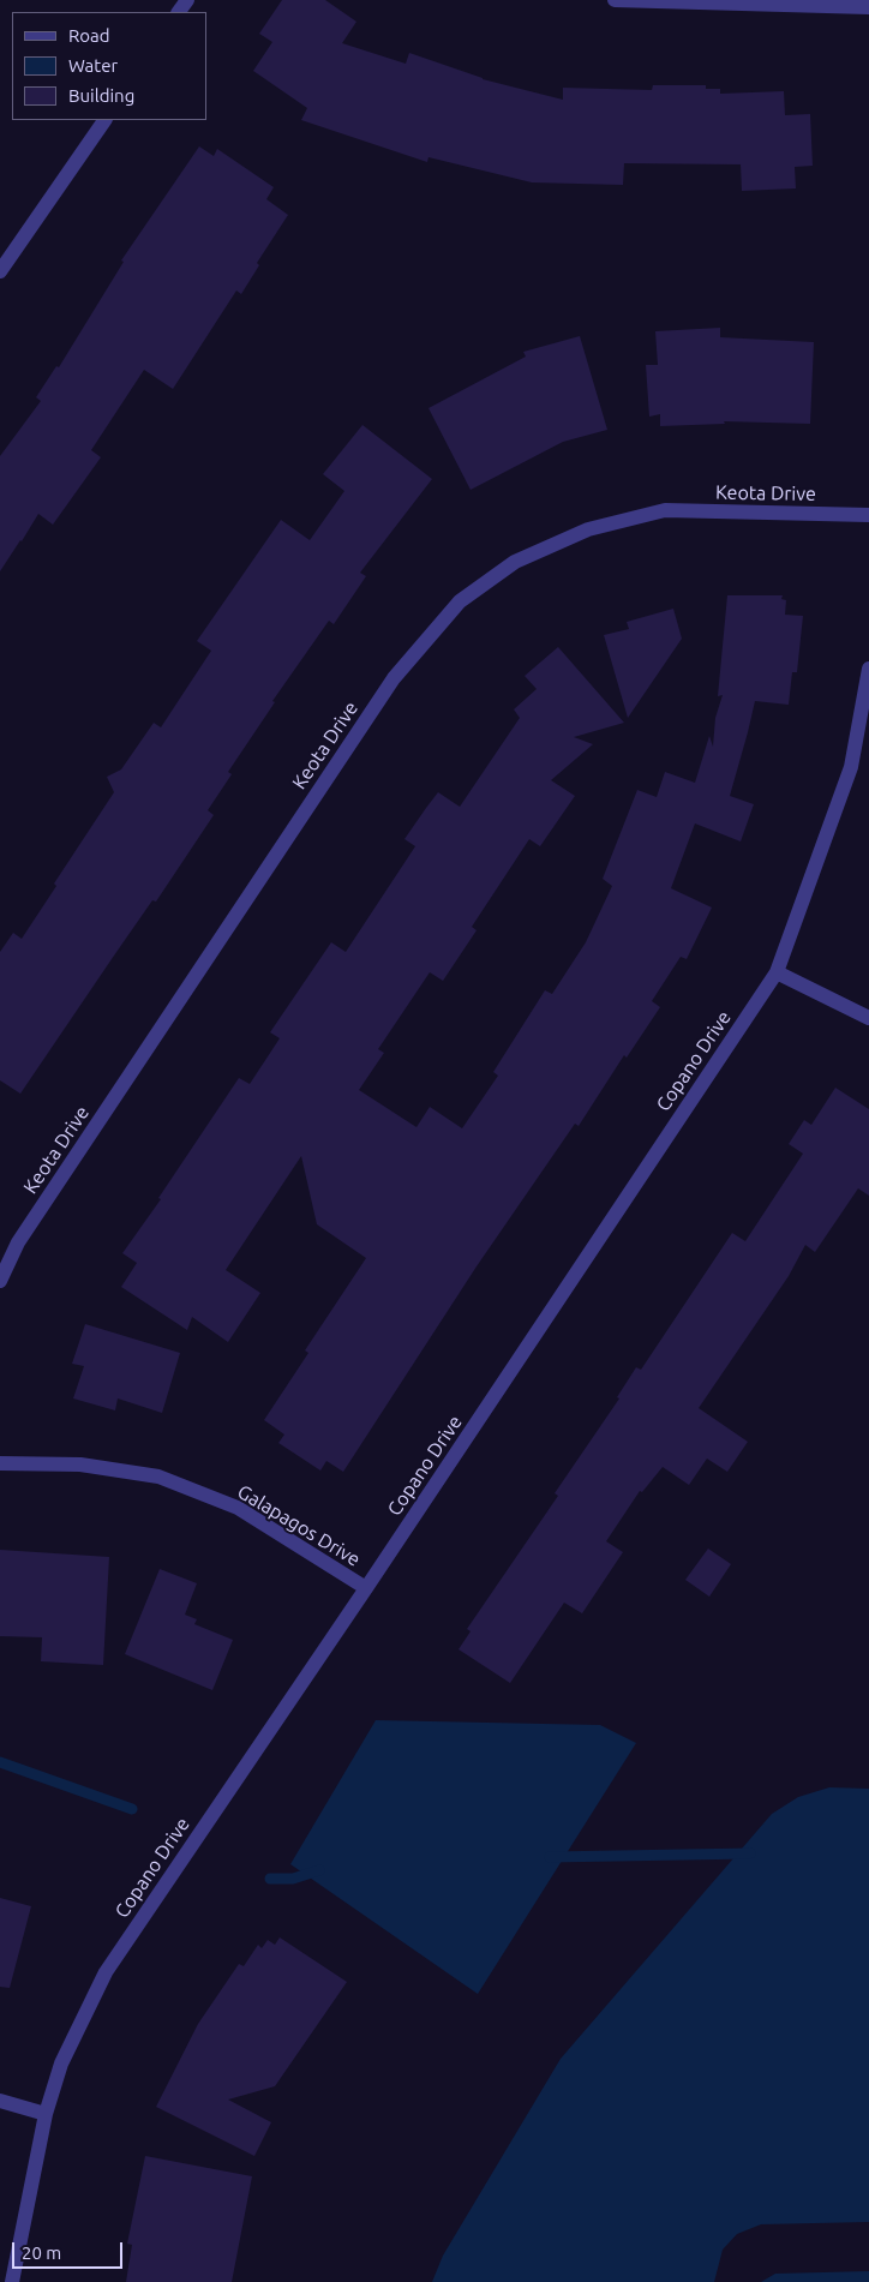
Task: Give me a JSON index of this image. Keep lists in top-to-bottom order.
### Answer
{
  "streets": {
    "street": ["Keota Drive", "Copano Drive", "Galapagos Drive"]
  },
  "crossings": [
    ["Copano Drive", "Galapagos Drive"]
  ],
  "legend": ["Road", "Water", "Building"],
  "scale_bar": "20 m"
}
